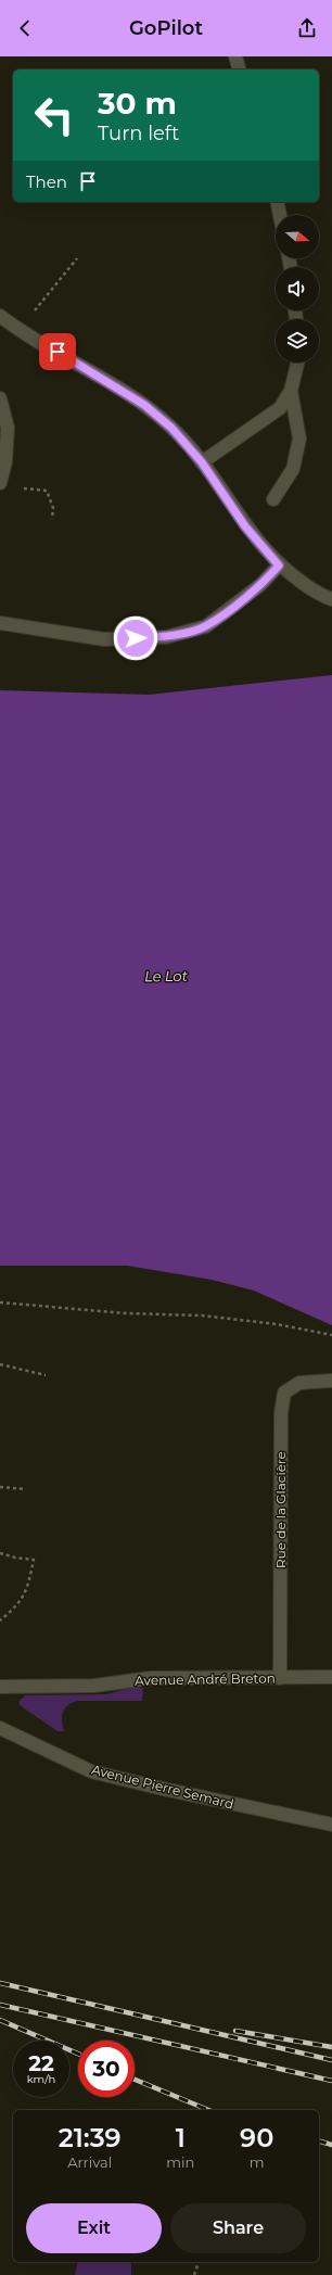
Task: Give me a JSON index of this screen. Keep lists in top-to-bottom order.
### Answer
{
  "streets": {
    "street": ["Rue de la Glacière", "Avenue André Breton", "Avenue Pierre Semard"]
  },
  "crossings": [
    ["Rue de la Glacière", "Avenue André Breton"]
  ],
  "water": ["Le Lot"],
  "north": "right",
  "page": {
    "header": "GoPilot",
    "turn": ["30 m", "Turn left"],
    "then": "Then",
    "speed": "22 km/h",
    "limit": "30",
    "eta": [
      "21:39",
      "Arrival",
      "1",
      "min",
      "90",
      "m"
    ],
    "buttons": ["Exit", "Share"]
  }
}
